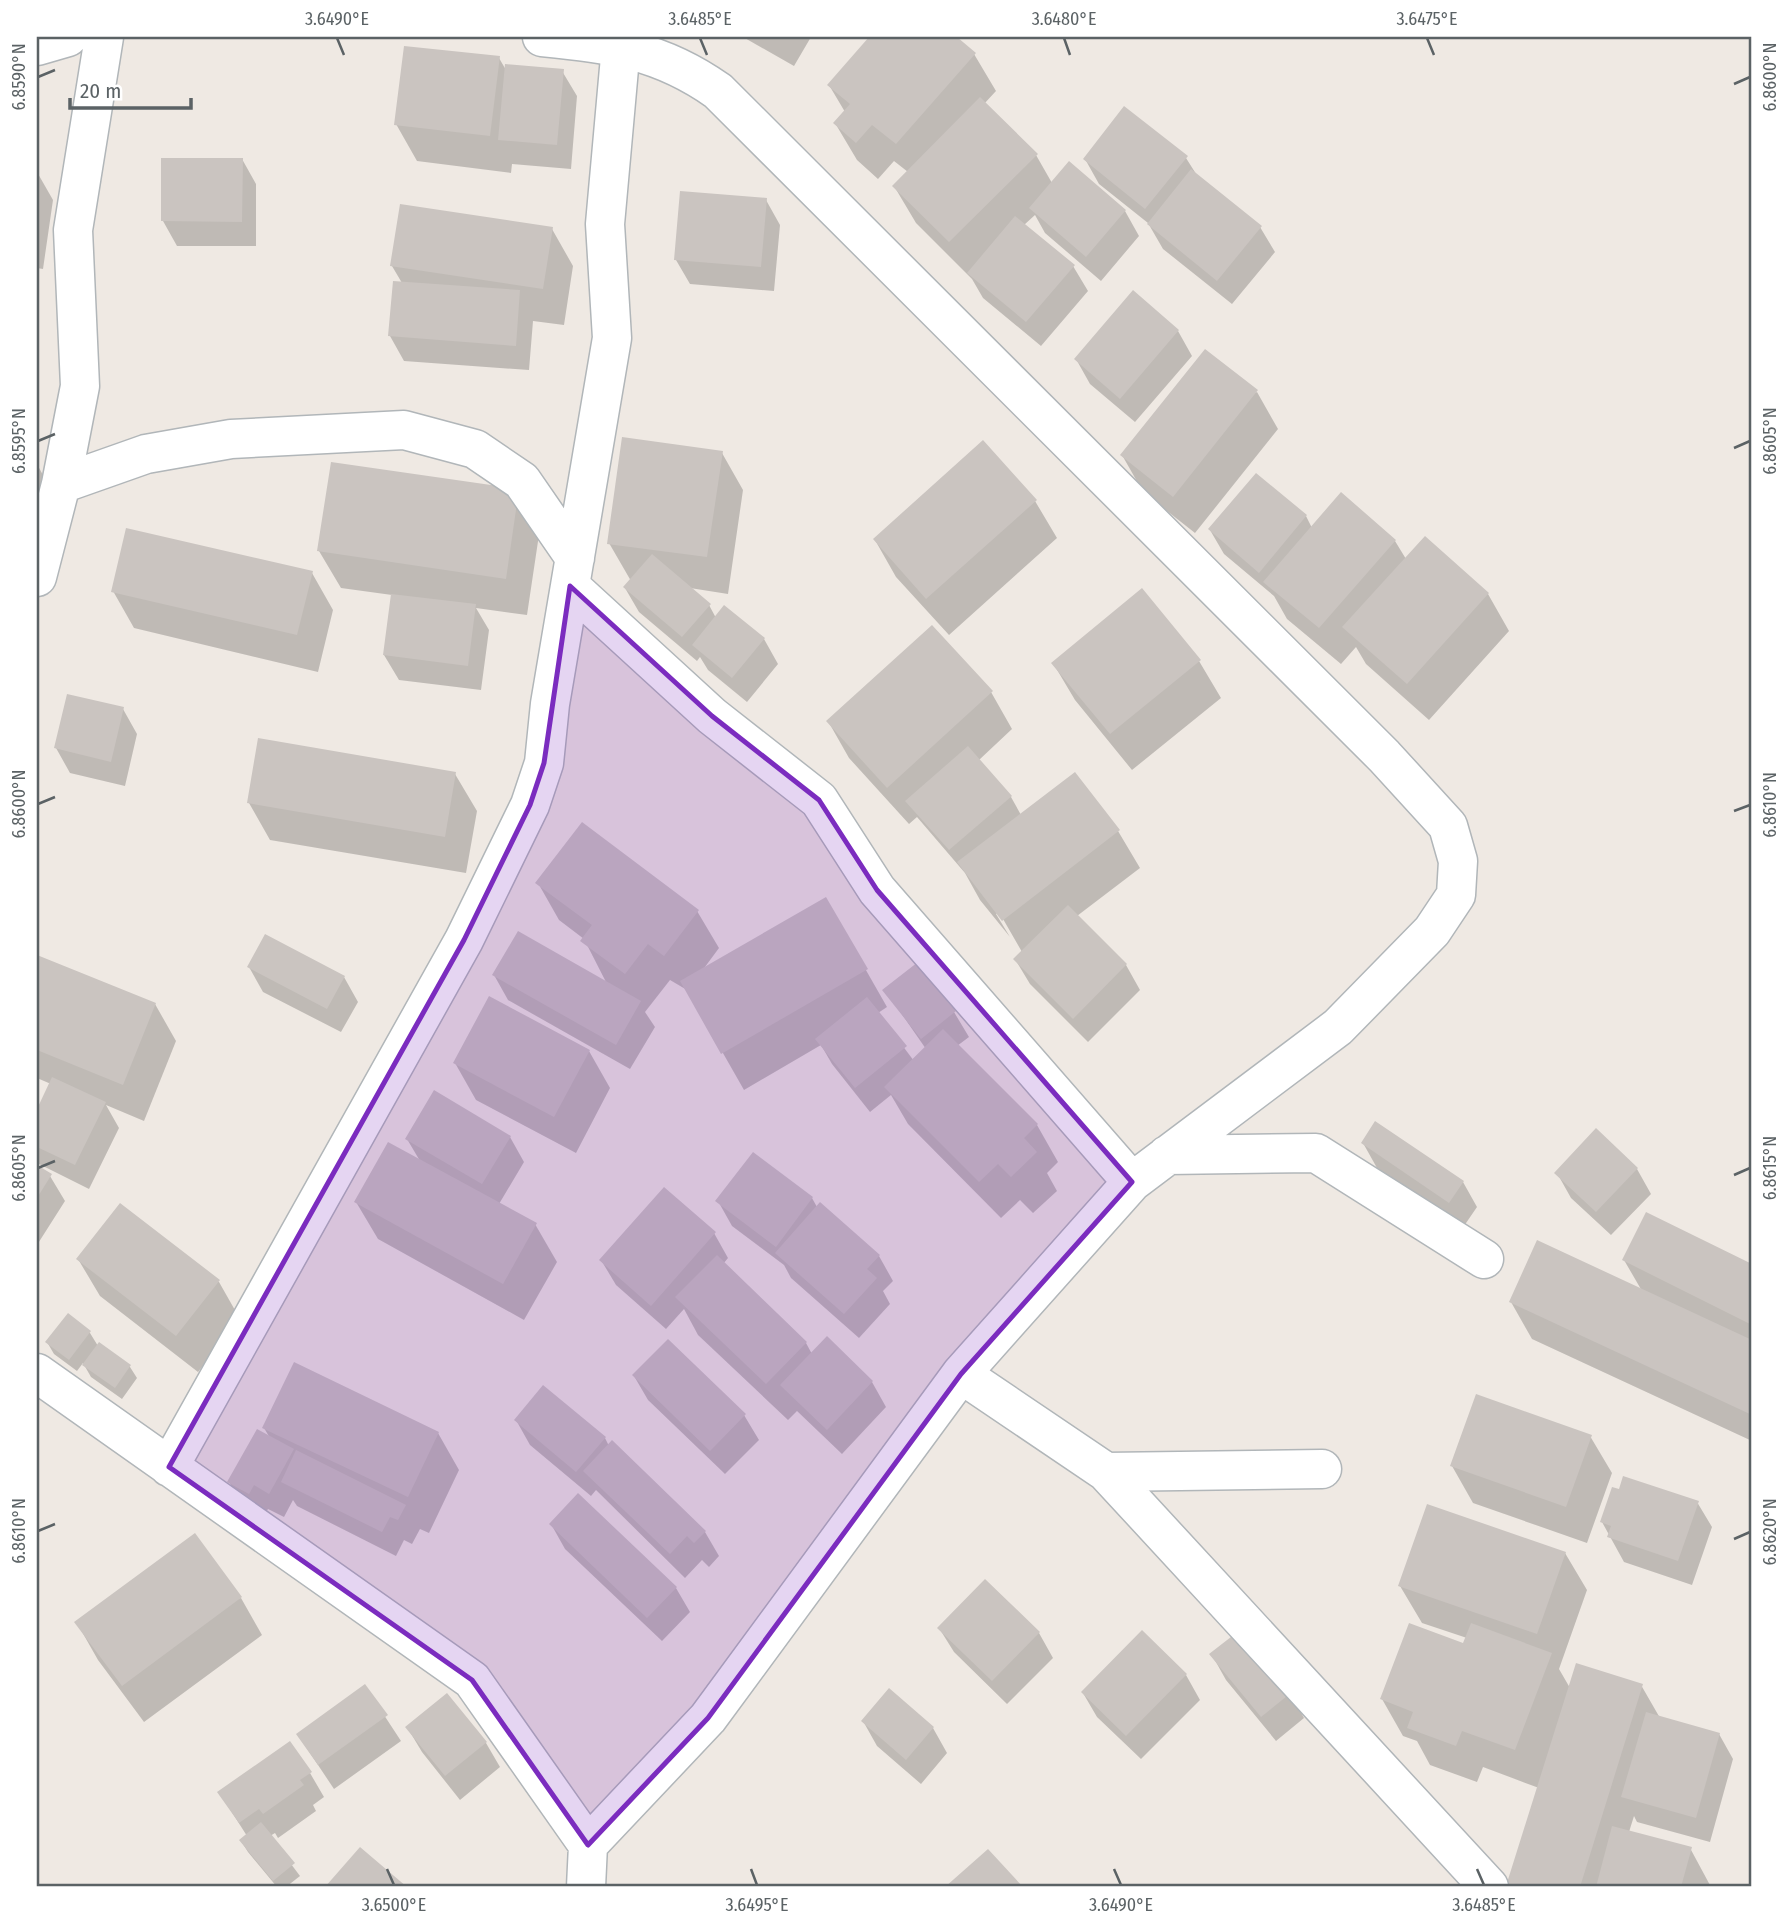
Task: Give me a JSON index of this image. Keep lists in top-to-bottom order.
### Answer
{
  "scale_bar": "20 m",
  "coordinates": [
    "3.6490°E",
    "3.6485°E",
    "3.6480°E",
    "3.6475°E",
    "6.8590°N",
    "6.8600°N",
    "6.8595°N",
    "6.8605°N",
    "6.8610°N",
    "6.8615°N",
    "6.8620°N",
    "3.6500°E",
    "3.6495°E"
  ]
}
